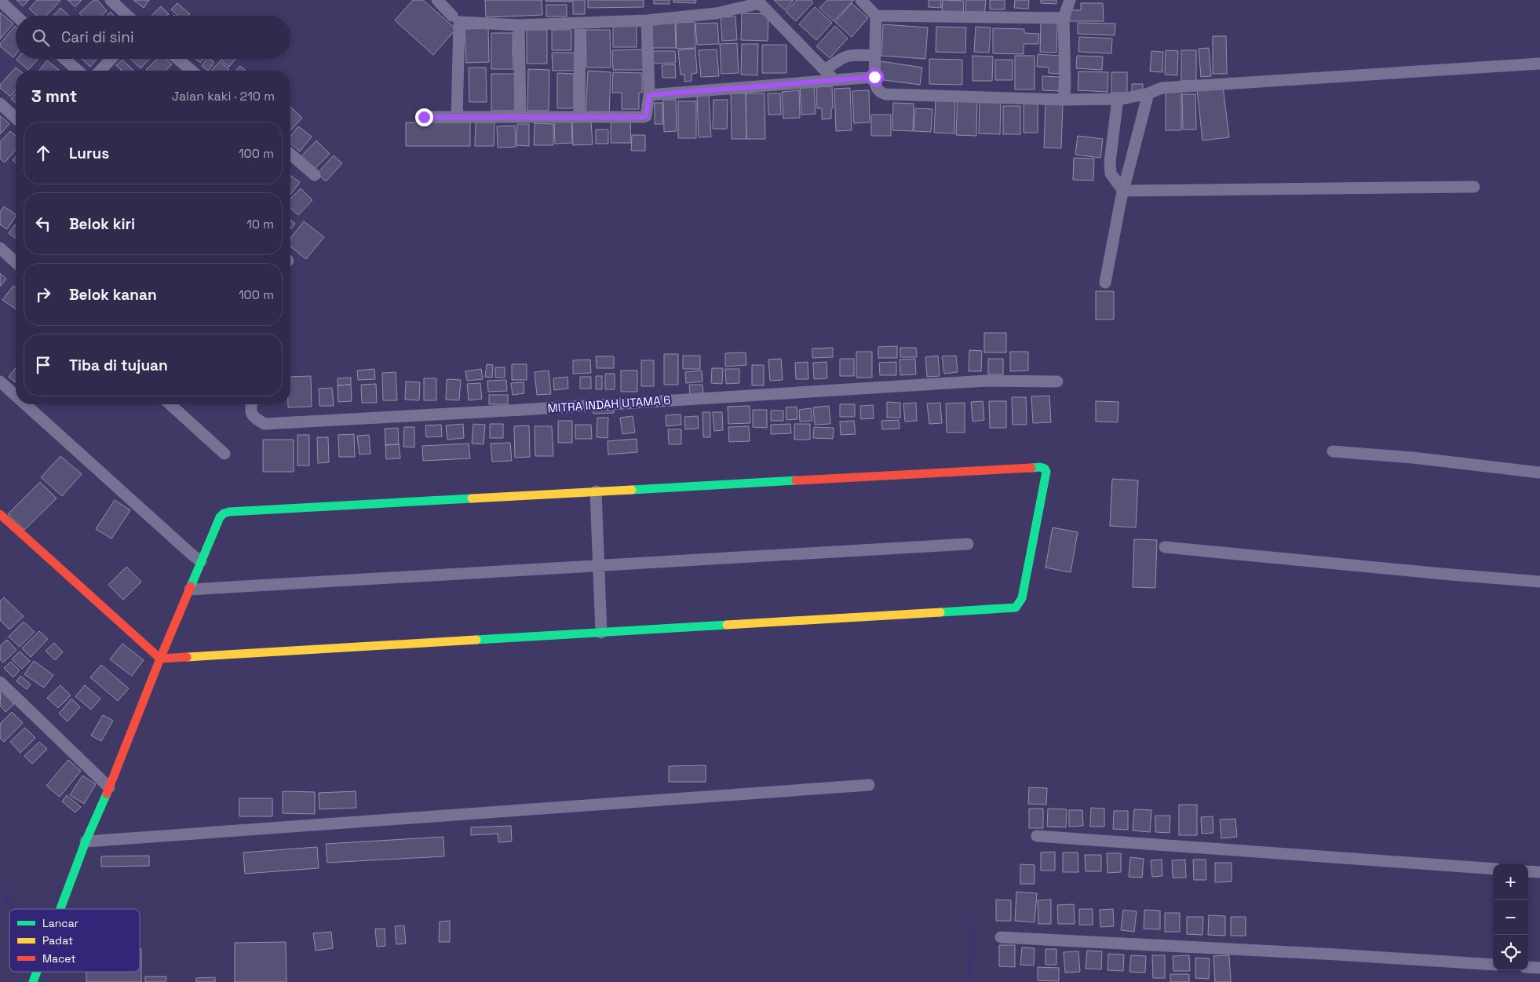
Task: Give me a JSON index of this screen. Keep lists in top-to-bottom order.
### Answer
{
  "streets": {
    "street": ["MITRA INDAH UTAMA 6"]
  },
  "legend": ["Lancar", "Padat", "Macet"],
  "page": {
    "search": "Cari di sini",
    "heading": ["3 mnt", "Jalan kaki · 210 m"],
    "list": [
      ["Lurus", "100 m"],
      ["Belok kiri", "10 m"],
      ["Belok kanan", "100 m"],
      "Tiba di tujuan"
    ],
    "map_buttons": ["+", "−"]
  }
}
